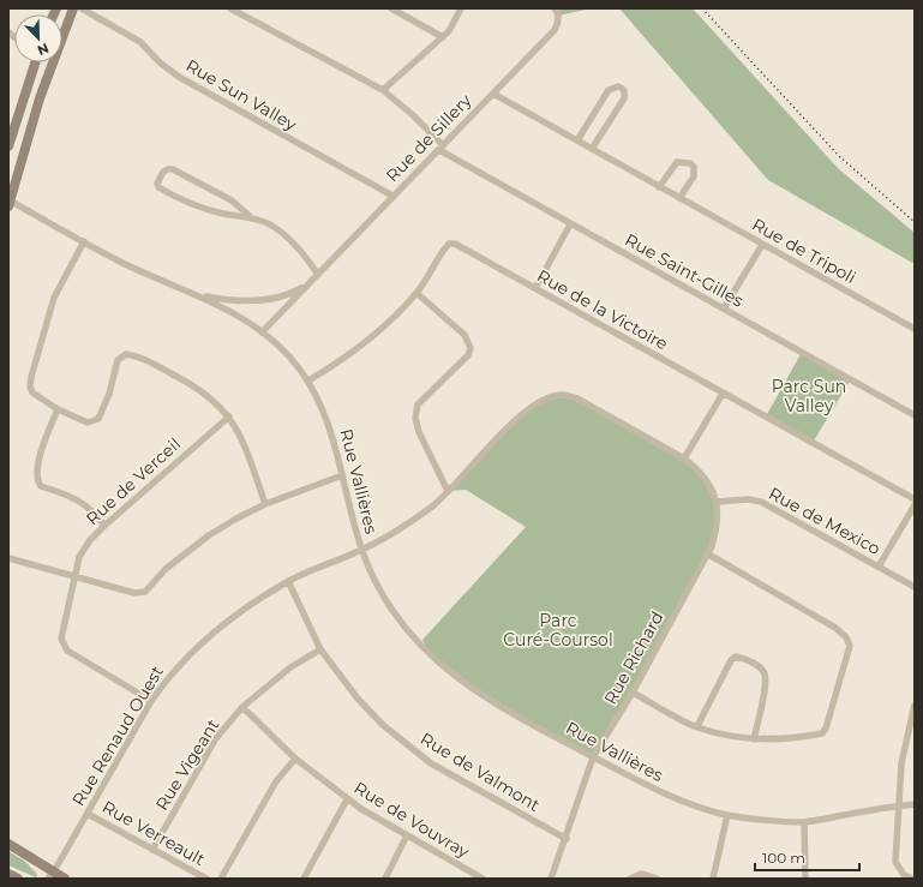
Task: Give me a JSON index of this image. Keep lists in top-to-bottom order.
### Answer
{
  "streets": {
    "street": [
      "Rue Sun Valley",
      "Rue de Sillery",
      "Rue de Tripoli",
      "Rue Saint-Gilles",
      "Rue de la Victoire",
      "Rue de Verceil",
      "Rue Vallières",
      "Rue de Mexico",
      "Rue Richard",
      "Rue Renaud Ouest",
      "Rue Vigeant",
      "Rue de Valmont",
      "Rue de Vouvray",
      "Rue Verreault"
    ]
  },
  "crossings": [
    ["Rue Sun Valley", "Rue de Sillery"],
    ["Rue de Sillery", "Rue de Tripoli"],
    ["Rue de Sillery", "Rue Saint-Gilles"],
    ["Rue de Sillery", "Rue Vallières"],
    ["Rue de la Victoire", "Rue Vallières"],
    ["Rue de Verceil", "Rue Renaud Ouest"],
    ["Rue Vallières", "Rue Richard"],
    ["Rue Vallières", "Rue Renaud Ouest"],
    ["Rue de Mexico", "Rue Richard"],
    ["Rue Richard", "Rue Renaud Ouest"],
    ["Rue Richard", "Rue de Valmont"],
    ["Rue Renaud Ouest", "Rue de Valmont"],
    ["Rue Renaud Ouest", "Rue Verreault"],
    ["Rue Vigeant", "Rue de Valmont"],
    ["Rue Vigeant", "Rue de Vouvray"],
    ["Rue Vigeant", "Rue Verreault"]
  ],
  "parks": ["Parc Sun Valley", "Parc Curé-Coursol"],
  "scale_bar": "100 m",
  "north": "bottom right"
}
